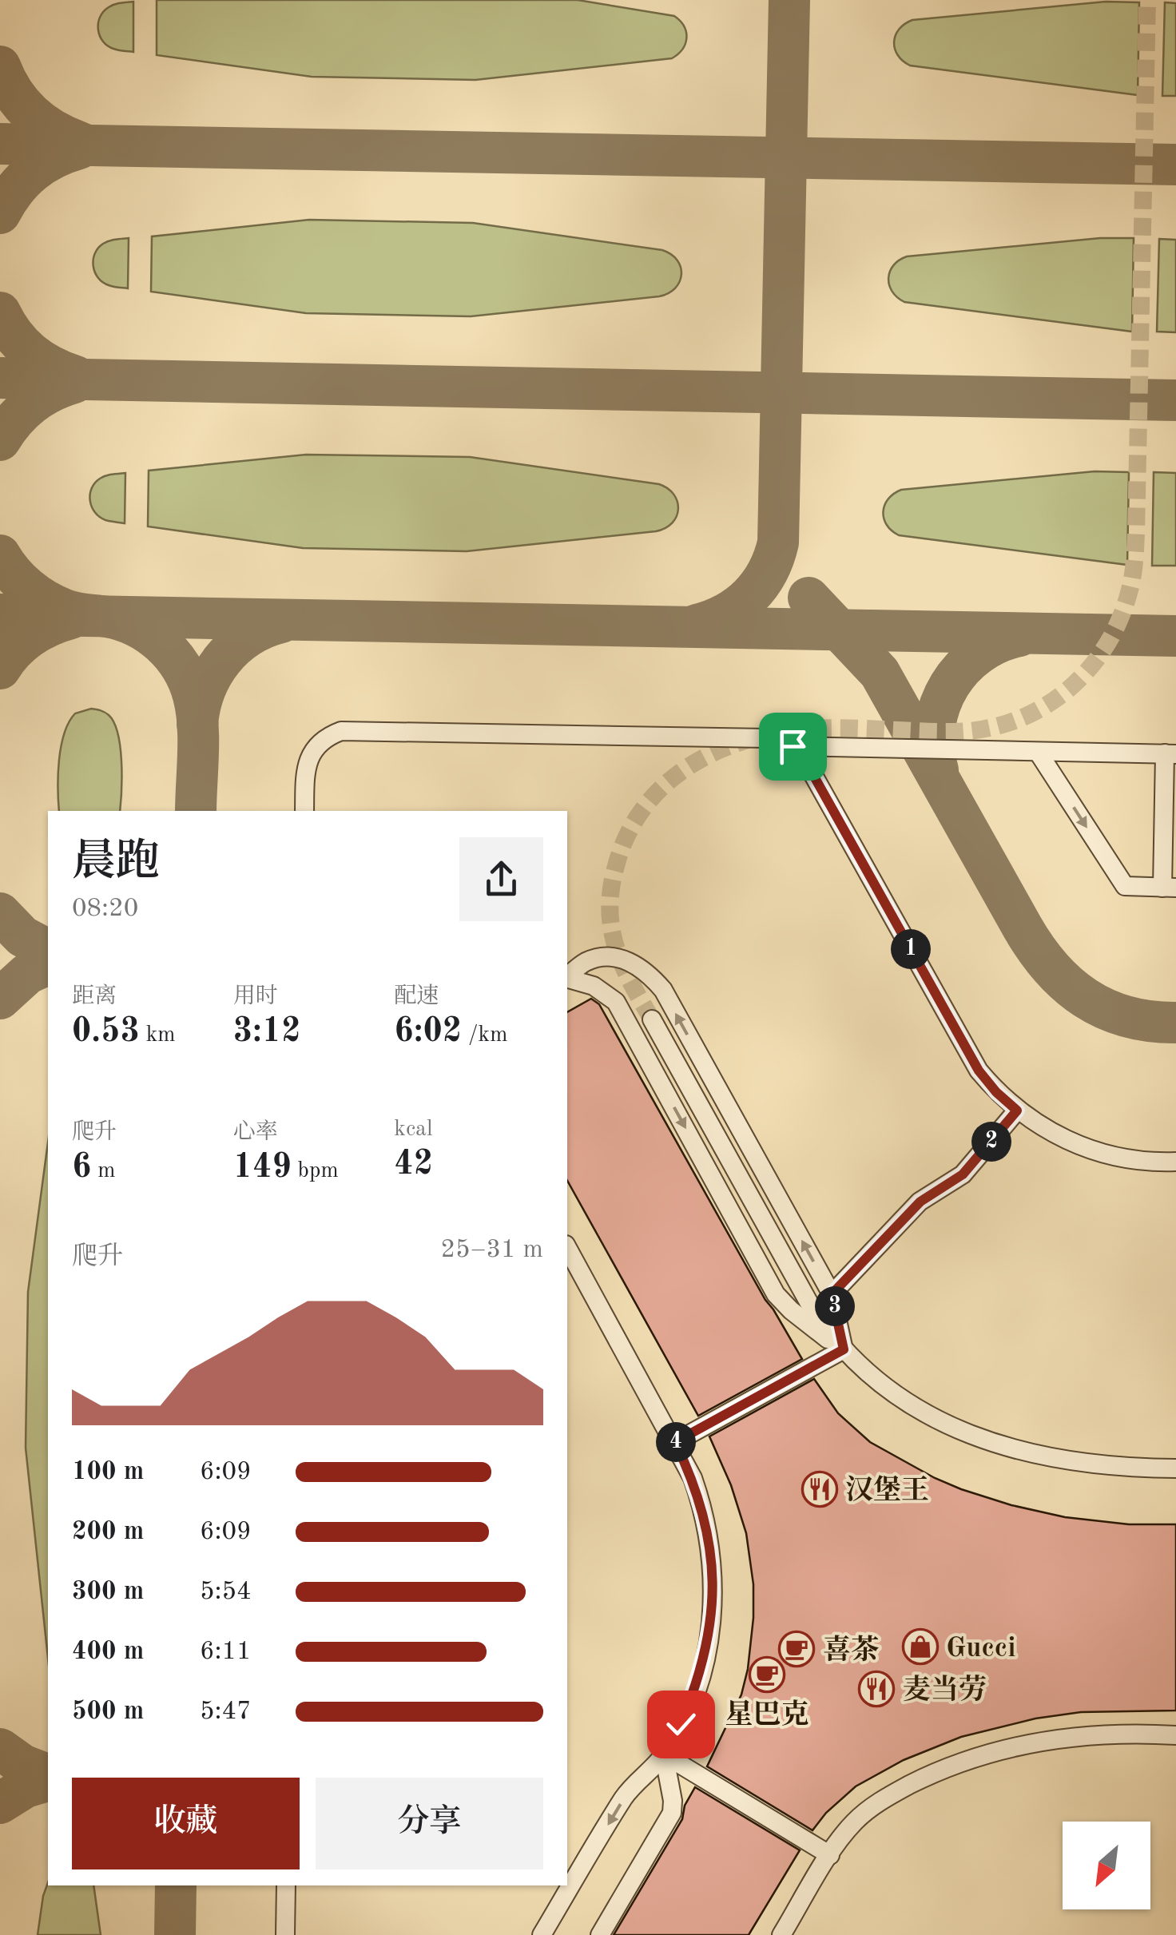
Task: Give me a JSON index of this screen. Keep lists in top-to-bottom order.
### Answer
{
  "places": {
    "restaurant": ["汉堡王", "麦当劳"],
    "shop": ["Gucci"],
    "cafe": ["喜茶", "星巴克"]
  },
  "north": "bottom left",
  "page": {
    "heading": ["晨跑", "08:20"],
    "pins": [
      "1",
      "2",
      "3",
      "4"
    ],
    "stats": [
      ["距离", "0.53 km"],
      ["用时", "3:12"],
      ["配速", "6:02 /km"],
      ["爬升", "6 m"],
      ["心率", "149 bpm"],
      ["kcal", "42"]
    ],
    "chart": ["爬升", "25–31 m"],
    "list": [
      {
        "name": "100 m",
        "note": "6:09"
      },
      {
        "name": "200 m",
        "note": "6:09"
      },
      {
        "name": "300 m",
        "note": "5:54"
      },
      {
        "name": "400 m",
        "note": "6:11"
      },
      {
        "name": "500 m",
        "note": "5:47"
      }
    ],
    "buttons": ["收藏", "分享"]
  }
}
